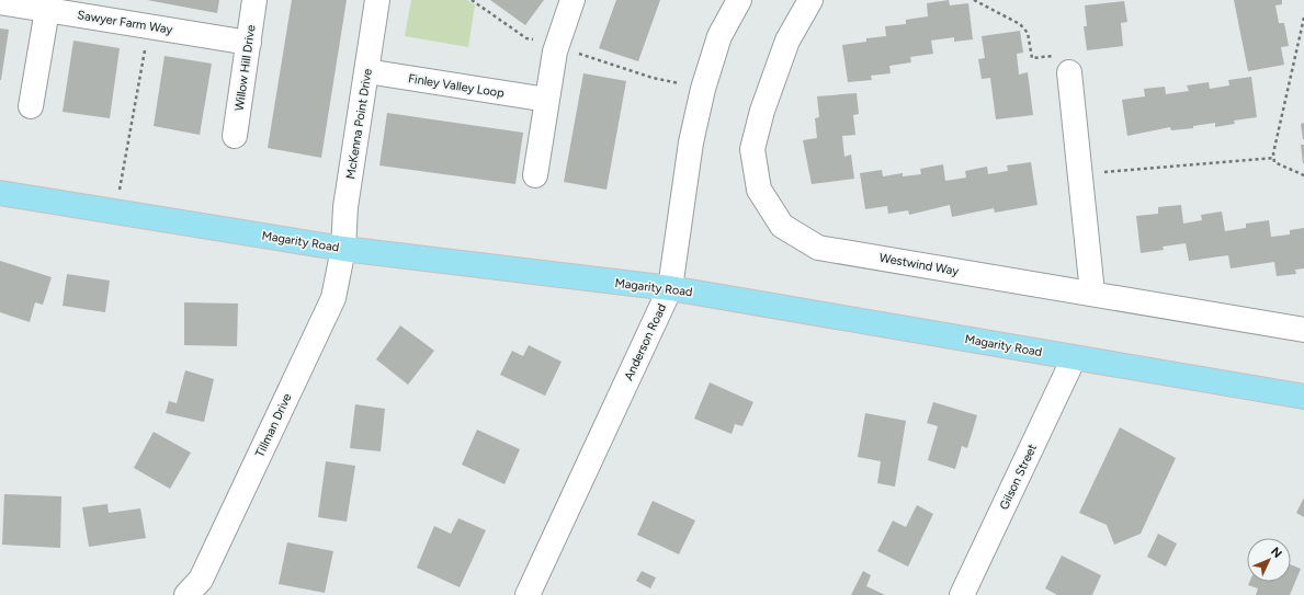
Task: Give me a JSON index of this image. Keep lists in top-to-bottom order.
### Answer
{
  "streets": {
    "main road": ["Magarity Road"],
    "street": [
      "Sawyer Farm Way",
      "Willow Hill Drive",
      "Finley Valley Loop",
      "McKenna Point Drive",
      "Westwind Way",
      "Anderson Road",
      "Tillman Drive",
      "Gilson Street"
    ]
  },
  "crossings": [
    ["Sawyer Farm Way", "Willow Hill Drive"],
    ["Finley Valley Loop", "McKenna Point Drive"],
    ["McKenna Point Drive", "Magarity Road"],
    ["McKenna Point Drive", "Tillman Drive"],
    ["Magarity Road", "Anderson Road"],
    ["Magarity Road", "Tillman Drive"],
    ["Magarity Road", "Gilson Street"]
  ],
  "north": "top right"
}
